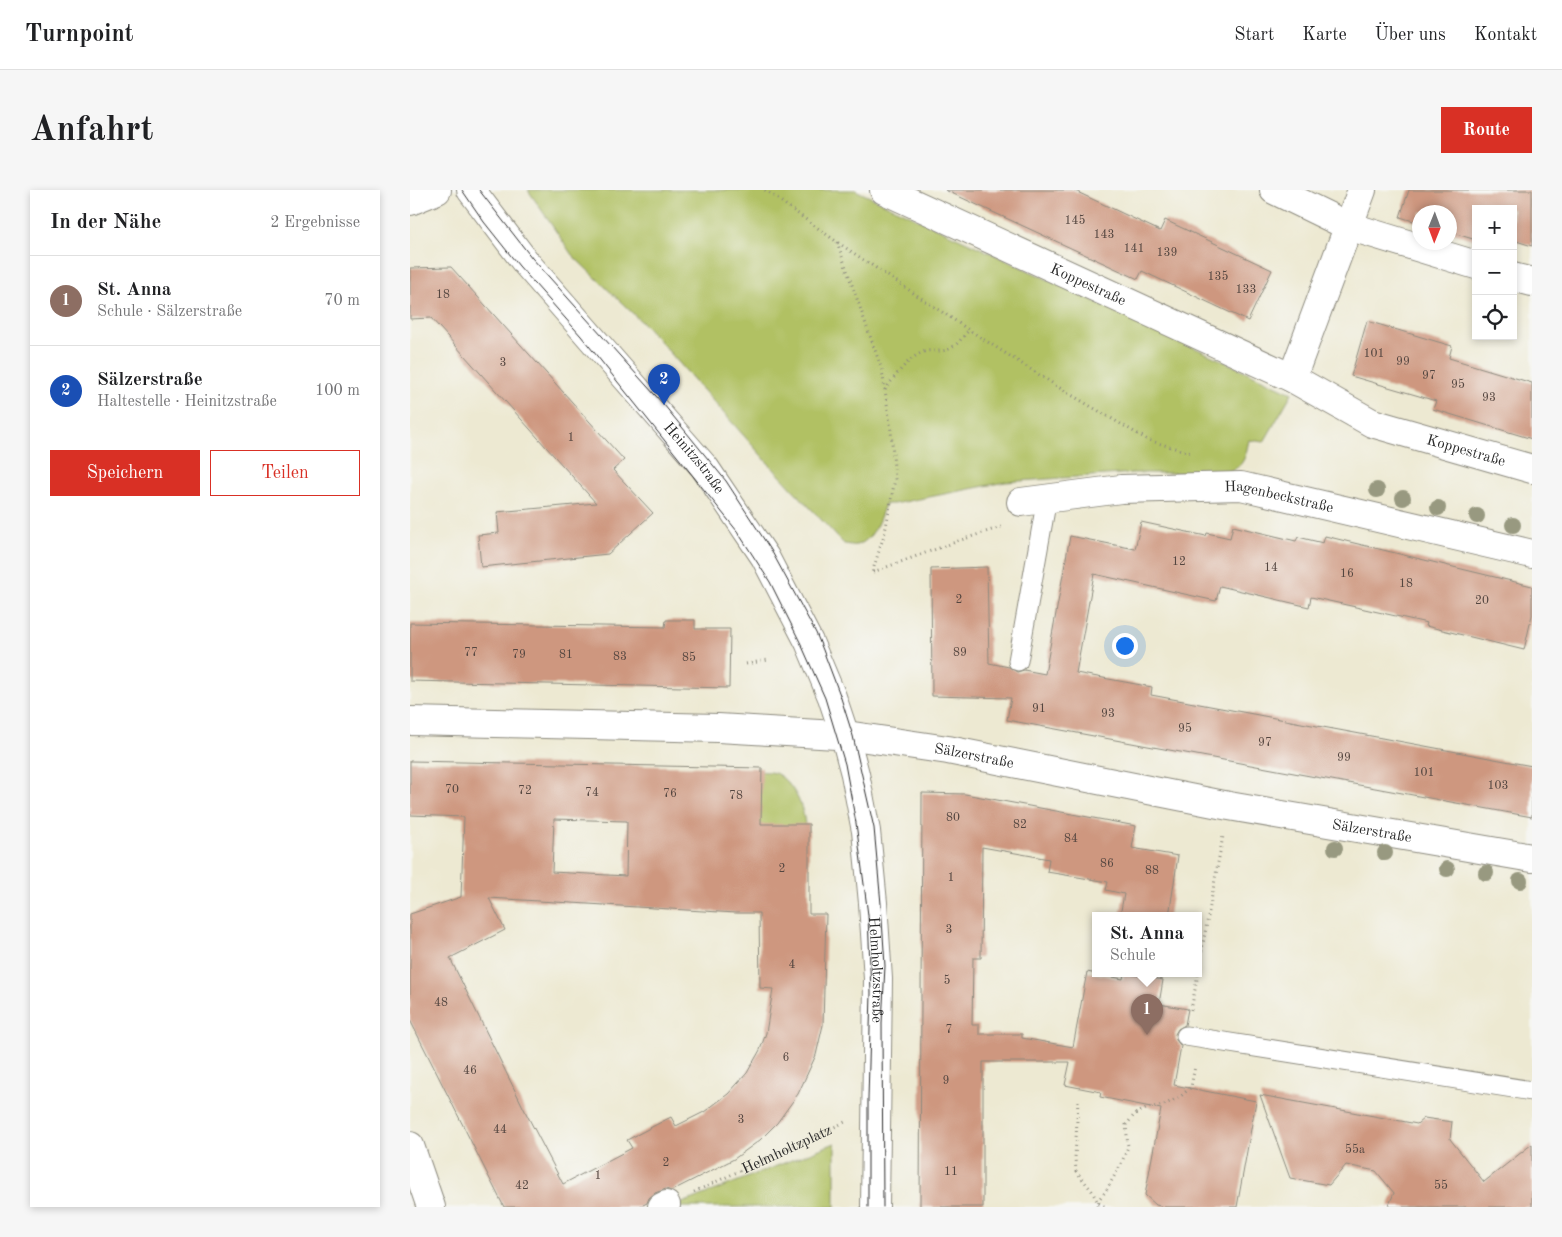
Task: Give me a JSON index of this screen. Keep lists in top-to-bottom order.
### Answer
{
  "streets": {
    "street": [
      "Koppestraße",
      "Heinitzstraße",
      "Hagenbeckstraße",
      "Sälzerstraße",
      "Helmholtzstraße"
    ],
    "path": ["Helmholtzplatz"]
  },
  "crossings": [
    ["Heinitzstraße", "Sälzerstraße"],
    ["Heinitzstraße", "Helmholtzstraße"],
    ["Sälzerstraße", "Helmholtzstraße"],
    ["Helmholtzstraße", "Helmholtzplatz"]
  ],
  "house_numbers": [
    "145",
    "143",
    "141",
    "139",
    "135",
    "133",
    "18",
    "101",
    "99",
    "3",
    "97",
    "95",
    "93",
    "1",
    "12",
    "14",
    "16",
    "18",
    "2",
    "20",
    "77",
    "89",
    "79",
    "81",
    "83",
    "85",
    "91",
    "93",
    "95",
    "97",
    "99",
    "101",
    "103",
    "70",
    "72",
    "74",
    "76",
    "78",
    "80",
    "82",
    "84",
    "86",
    "2",
    "88",
    "1",
    "3",
    "4",
    "5",
    "48",
    "7",
    "6",
    "46",
    "9",
    "3",
    "44",
    "55a",
    "2",
    "11",
    "1",
    "42",
    "55"
  ],
  "north": "bottom",
  "page": {
    "header": "Turnpoint",
    "nav": [
      "Start",
      "Karte",
      "Über uns",
      "Kontakt"
    ],
    "buttons": [
      "Route",
      ["Speichern", "Teilen"]
    ],
    "title": "Anfahrt",
    "heading": ["In der Nähe", "2 Ergebnisse"],
    "map_buttons": ["+", "−"],
    "list": [
      {
        "mark": "1",
        "name": "St. Anna",
        "note": "Schule · Sälzerstraße",
        "value": "70 m"
      },
      {
        "mark": "2",
        "name": "Sälzerstraße",
        "note": "Haltestelle · Heinitzstraße",
        "value": "100 m"
      }
    ],
    "pins": ["2", "1"],
    "popup": ["St. Anna", "Schule"]
  }
}
